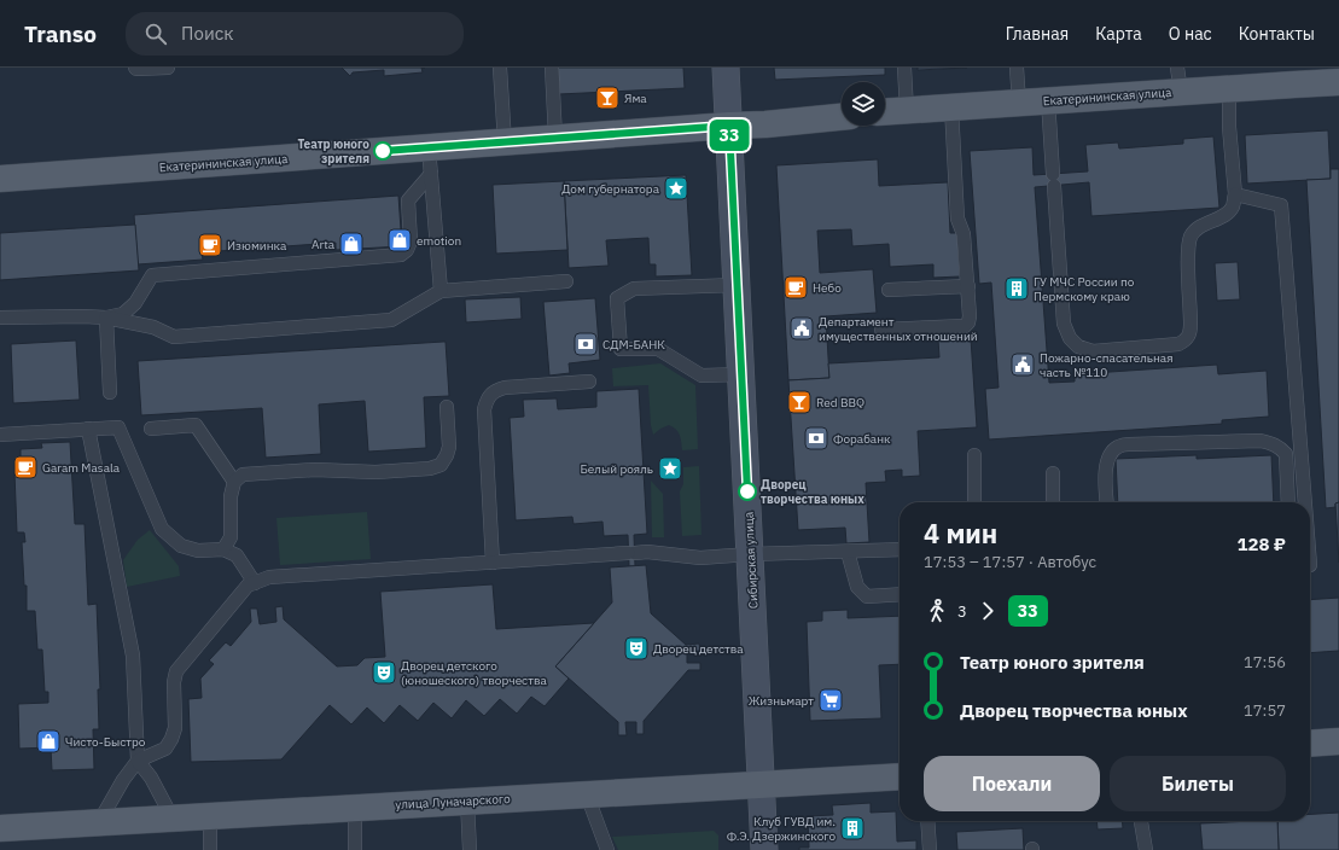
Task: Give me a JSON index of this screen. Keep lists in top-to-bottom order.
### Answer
{
  "streets": {
    "main road": ["Екатерининская улица", "Сибирская улица", "улица Луначарского"]
  },
  "crossings": [
    ["Екатерининская улица", "Сибирская улица"],
    ["Сибирская улица", "улица Луначарского"]
  ],
  "places": {
    "bar": ["Яма", "Red BBQ"],
    "other": ["Театр юного зрителя", "Дворец творчества юных"],
    "place": ["Дом губернатора", "Белый рояль"],
    "shop": ["emotion", "Arta", "Чисто-Быстро"],
    "cafe": ["Изюминка", "Небо", "Garam Masala"],
    "building": ["ГУ МЧС России по Пермскому краю", "Клуб ГУВД им. Ф.Э. Дзержинского"],
    "public building": ["Департамент имущественных отношений", "Пожарно-спасательная часть №110"],
    "bank": ["СДМ-БАНК", "Форабанк"],
    "theatre": ["Дворец детства", "Дворец детского (юношеского) творчества"],
    "supermarket": ["Жизньмарт"]
  },
  "lines": ["bus line 33"],
  "page": {
    "header": "Transo",
    "search": "Поиск",
    "nav": [
      "Главная",
      "Карта",
      "О нас",
      "Контакты"
    ],
    "on_map": "33",
    "heading": ["4 мин", "17:53 – 17:57 · Автобус", "128 ₽"],
    "legs": ["3", "33"],
    "list": [
      {
        "name": "Театр юного зрителя",
        "value": "17:56"
      },
      {
        "name": "Дворец творчества юных",
        "value": "17:57"
      }
    ],
    "buttons": ["Поехали", "Билеты"]
  }
}
